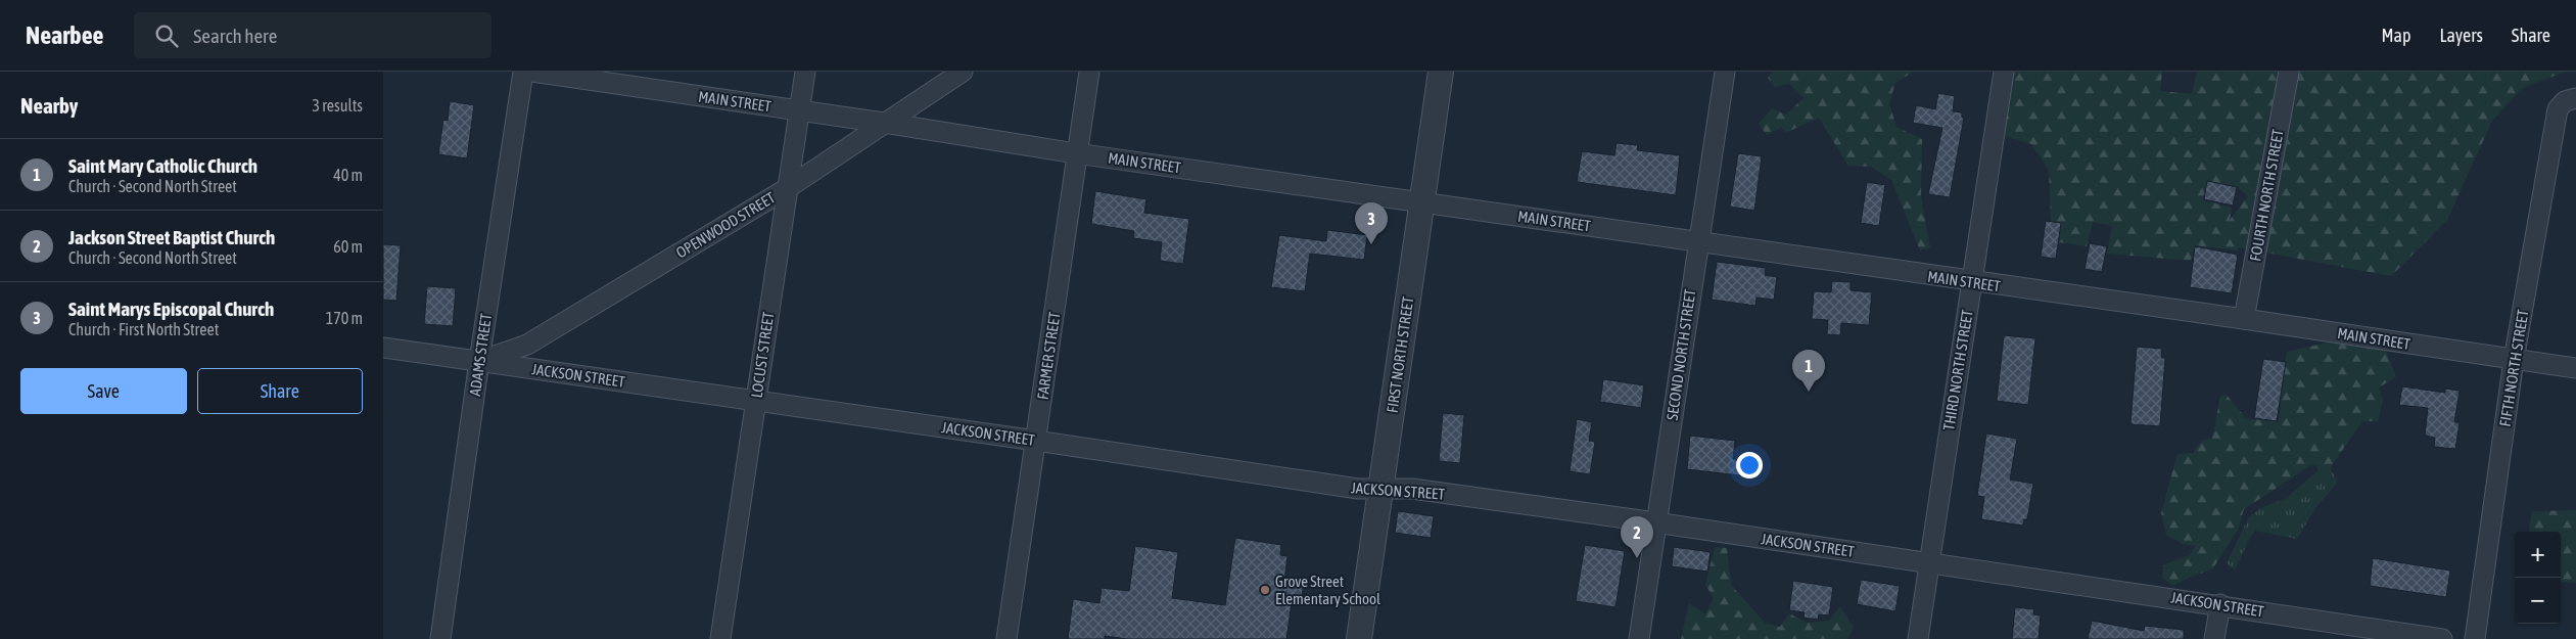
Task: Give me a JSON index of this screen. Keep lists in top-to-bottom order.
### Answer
{
  "streets": {
    "street": [
      "MAIN STREET",
      "FOURTH NORTH STREET",
      "OPENWOOD STREET",
      "ADAMS STREET",
      "LOCUST STREET",
      "FIRST NORTH STREET",
      "SECOND NORTH STREET",
      "FARMER STREET",
      "FIFTH NORTH STREET",
      "THIRD NORTH STREET",
      "JACKSON STREET"
    ]
  },
  "crossings": [
    ["MAIN STREET", "FOURTH NORTH STREET"],
    ["MAIN STREET", "OPENWOOD STREET"],
    ["MAIN STREET", "LOCUST STREET"],
    ["MAIN STREET", "FIRST NORTH STREET"],
    ["MAIN STREET", "SECOND NORTH STREET"],
    ["MAIN STREET", "FARMER STREET"],
    ["MAIN STREET", "FIFTH NORTH STREET"],
    ["MAIN STREET", "THIRD NORTH STREET"],
    ["OPENWOOD STREET", "ADAMS STREET"],
    ["OPENWOOD STREET", "LOCUST STREET"],
    ["OPENWOOD STREET", "JACKSON STREET"],
    ["ADAMS STREET", "JACKSON STREET"],
    ["LOCUST STREET", "JACKSON STREET"],
    ["FIRST NORTH STREET", "JACKSON STREET"],
    ["SECOND NORTH STREET", "JACKSON STREET"],
    ["FARMER STREET", "JACKSON STREET"],
    ["THIRD NORTH STREET", "JACKSON STREET"]
  ],
  "places": ["Grove Street Elementary School"],
  "page": {
    "header": "Nearbee",
    "search": "Search here",
    "nav": ["Map", "Layers", "Share"],
    "heading": ["Nearby", "3 results"],
    "list": [
      {
        "mark": "1",
        "name": "Saint Mary Catholic Church",
        "note": "Church · Second North Street",
        "value": "40 m"
      },
      {
        "mark": "2",
        "name": "Jackson Street Baptist Church",
        "note": "Church · Second North Street",
        "value": "60 m"
      },
      {
        "mark": "3",
        "name": "Saint Marys Episcopal Church",
        "note": "Church · First North Street",
        "value": "170 m"
      }
    ],
    "pins": ["3", "1", "2"],
    "buttons": ["Save", "Share"],
    "map_buttons": ["+", "−"]
  }
}
